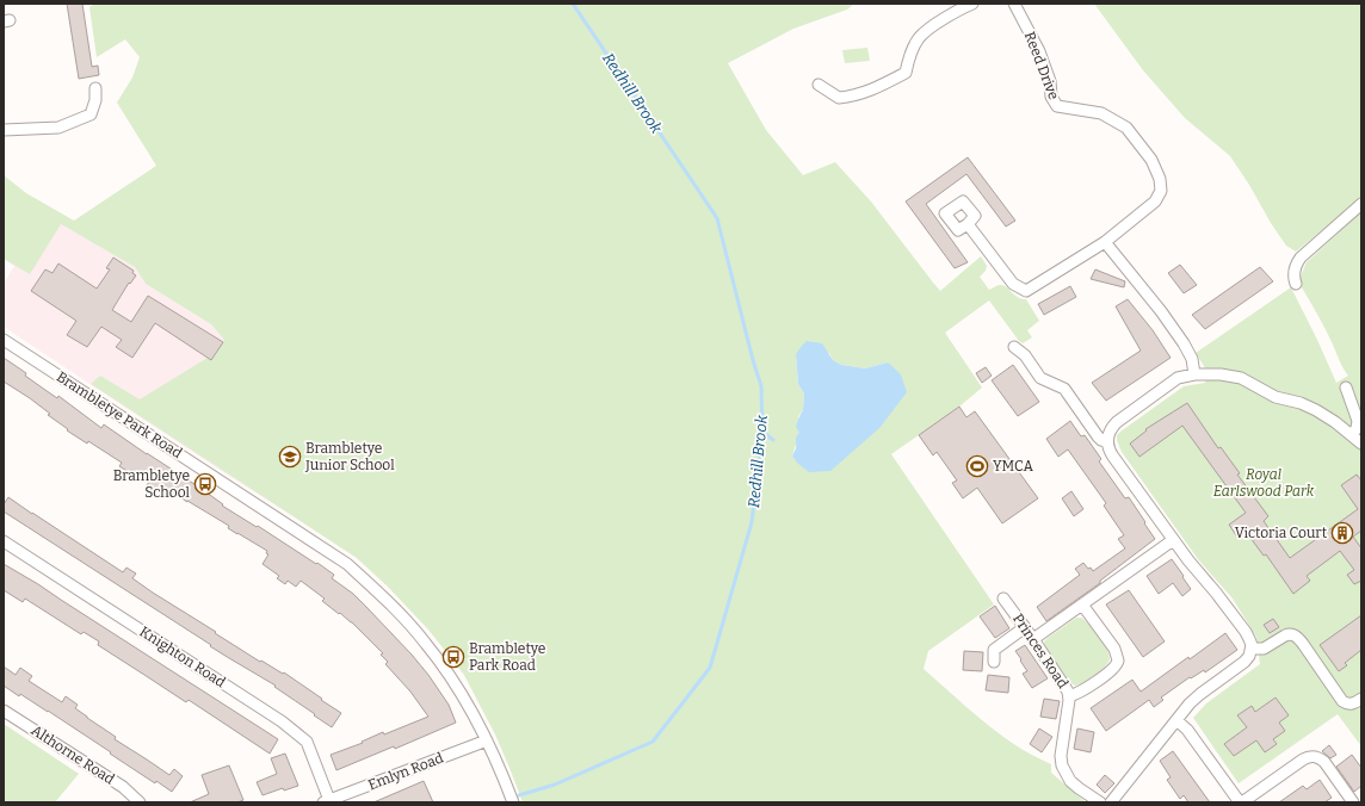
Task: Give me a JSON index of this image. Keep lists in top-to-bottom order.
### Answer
{
  "streets": {
    "street": [
      "Reed Drive",
      "Brambletye Park Road",
      "Princes Road",
      "Knighton Road",
      "Althorne Road",
      "Emlyn Road"
    ]
  },
  "crossings": [
    ["Brambletye Park Road", "Emlyn Road"],
    ["Knighton Road", "Emlyn Road"]
  ],
  "water": ["Redhill Brook"],
  "parks": ["Royal Earlswood Park"],
  "places": {
    "school or university": ["Brambletye Junior School"],
    "sports": ["YMCA"],
    "bus stop": ["Brambletye School", "Brambletye Park Road"],
    "building": ["Victoria Court"]
  }
}
